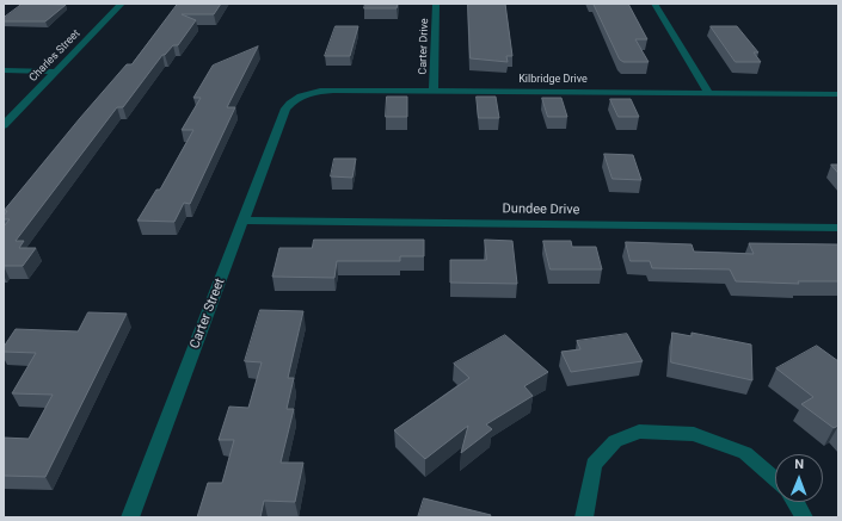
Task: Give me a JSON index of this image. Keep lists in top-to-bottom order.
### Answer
{
  "streets": {
    "street": [
      "Carter Drive",
      "Charles Street",
      "Kilbridge Drive",
      "Dundee Drive",
      "Carter Street"
    ]
  },
  "crossings": [
    ["Carter Drive", "Kilbridge Drive"],
    ["Kilbridge Drive", "Carter Street"],
    ["Dundee Drive", "Carter Street"]
  ],
  "north": "top"
}
